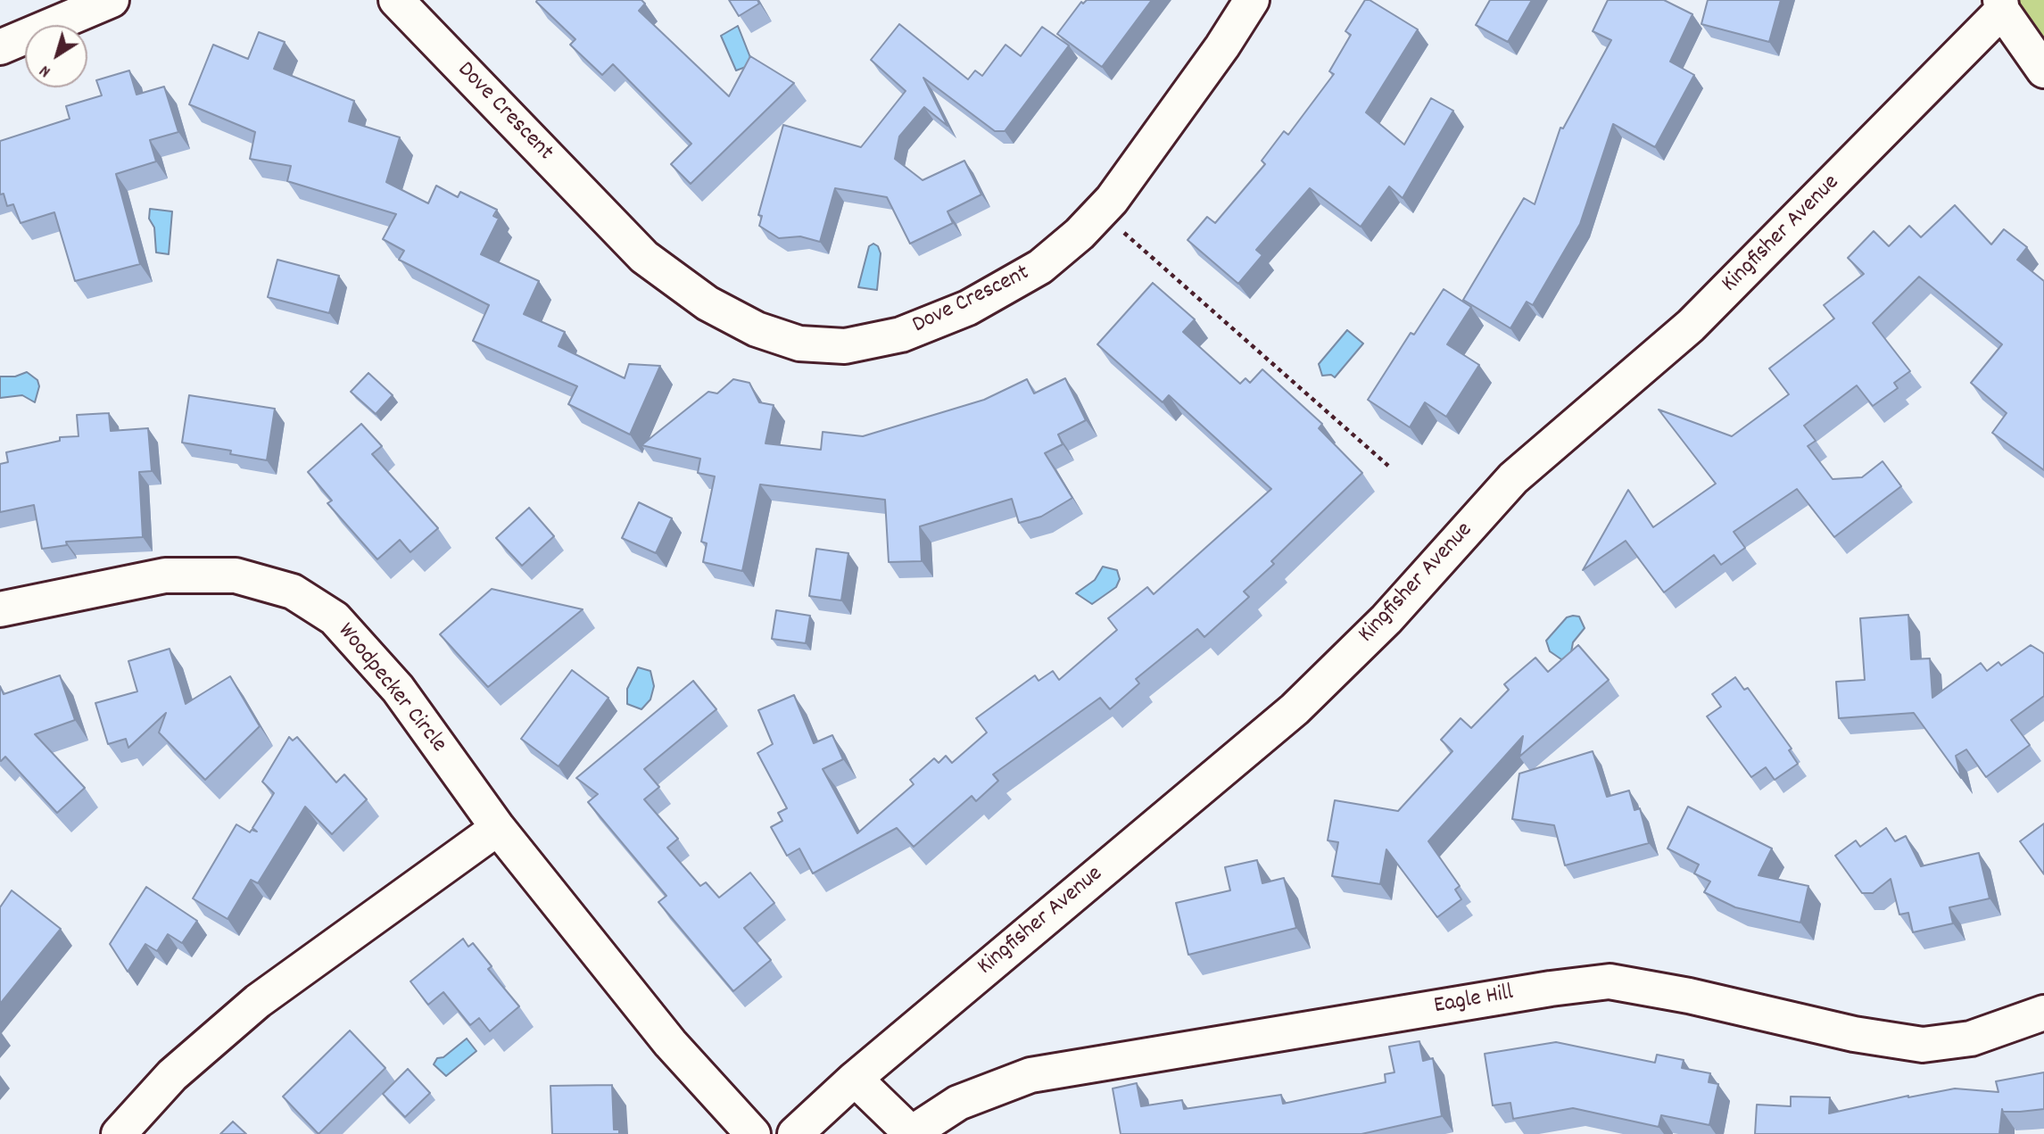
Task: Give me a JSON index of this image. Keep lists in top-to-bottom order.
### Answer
{
  "streets": {
    "street": [
      "Dove Crescent",
      "Kingfisher Avenue",
      "Woodpecker Circle",
      "Eagle Hill"
    ]
  },
  "north": "bottom left"
}
